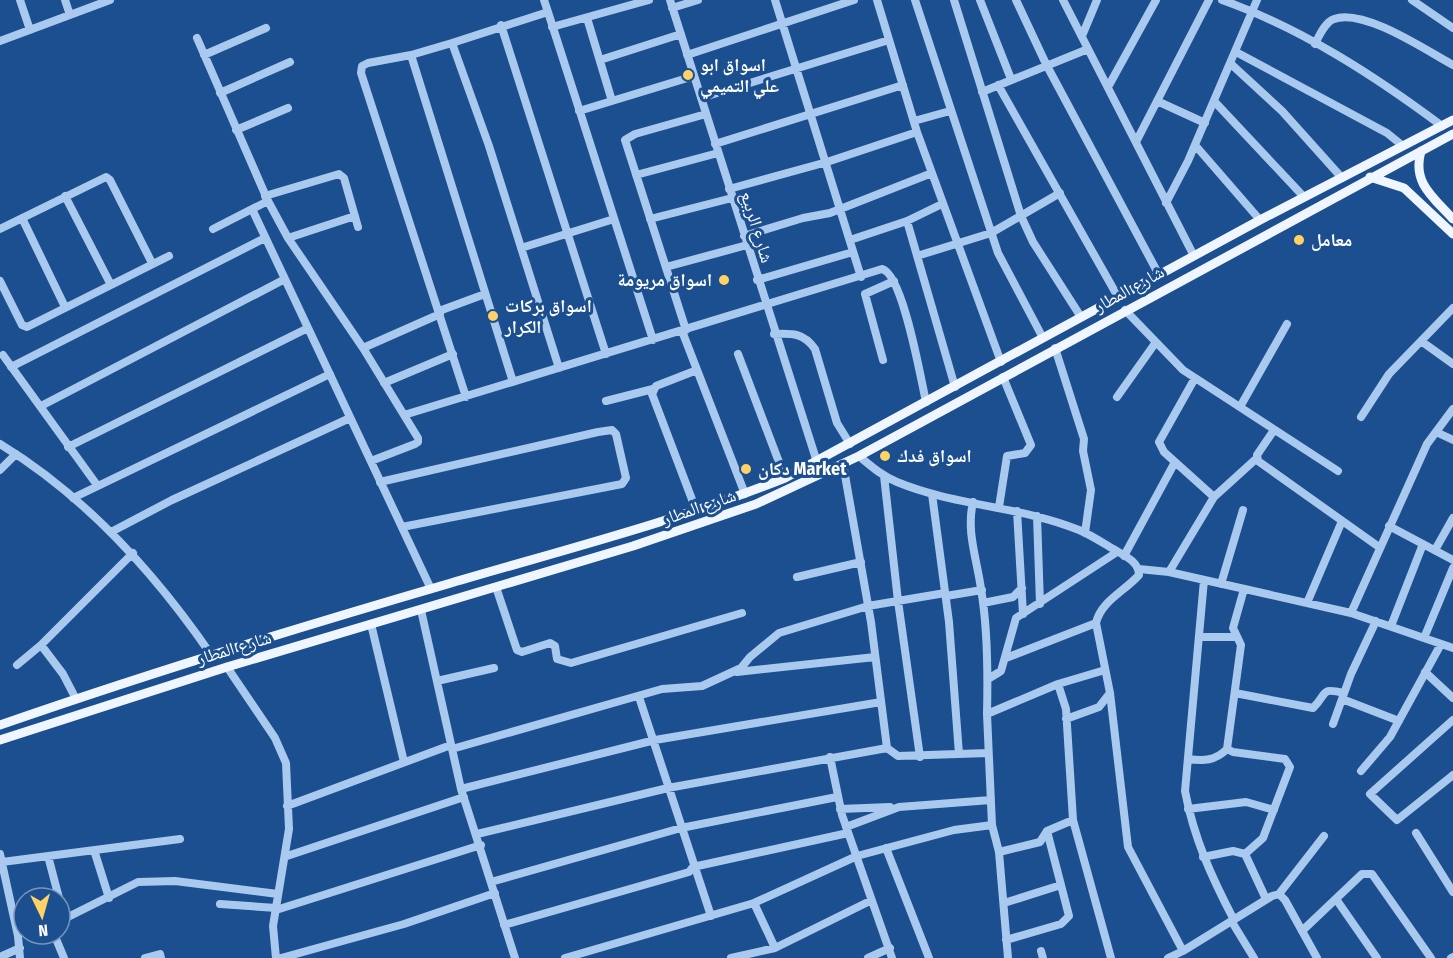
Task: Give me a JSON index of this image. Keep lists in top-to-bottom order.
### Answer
{
  "streets": {
    "main road": ["شارع المطار"],
    "street": ["شارع الربيع"]
  },
  "crossings": [
    ["شارع الربيع", "شارع المطار"]
  ],
  "places": [
    "اسواق ابو علي التميمي",
    "معامل",
    "اسواق مريومة",
    "اسواق بركات الكرار",
    "اسواق فدك",
    "دكان Market"
  ],
  "north": "bottom"
}
